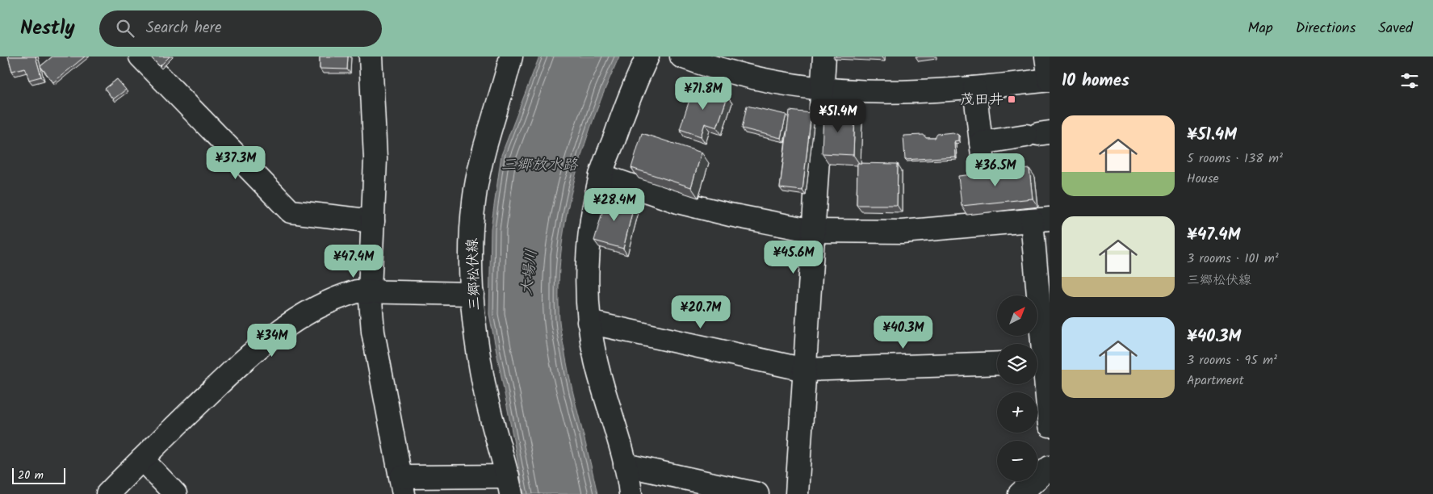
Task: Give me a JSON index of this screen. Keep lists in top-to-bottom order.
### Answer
{
  "streets": {
    "street": ["三郷松伏線"]
  },
  "water": ["三郷放水路", "大場川"],
  "places": {
    "transit": ["茂田井"]
  },
  "scale_bar": "20 m",
  "north": "top right",
  "page": {
    "header": "Nestly",
    "search": "Search here",
    "nav": ["Map", "Directions", "Saved"],
    "heading": "10 homes",
    "price": [
      "¥71.8M",
      "¥51.4M",
      "¥37.3M",
      "¥36.5M",
      "¥28.4M",
      "¥45.6M",
      "¥47.4M",
      "¥20.7M",
      "¥40.3M",
      "¥34M"
    ],
    "list": [
      {
        "name": "¥51.4M",
        "note": "5 rooms · 138 m² · House"
      },
      {
        "name": "¥47.4M",
        "note": "3 rooms · 101 m² · 三郷松伏線"
      },
      {
        "name": "¥40.3M",
        "note": "3 rooms · 95 m² · Apartment"
      }
    ],
    "map_buttons": ["+", "−"],
    "scale": "20 m"
  }
}
